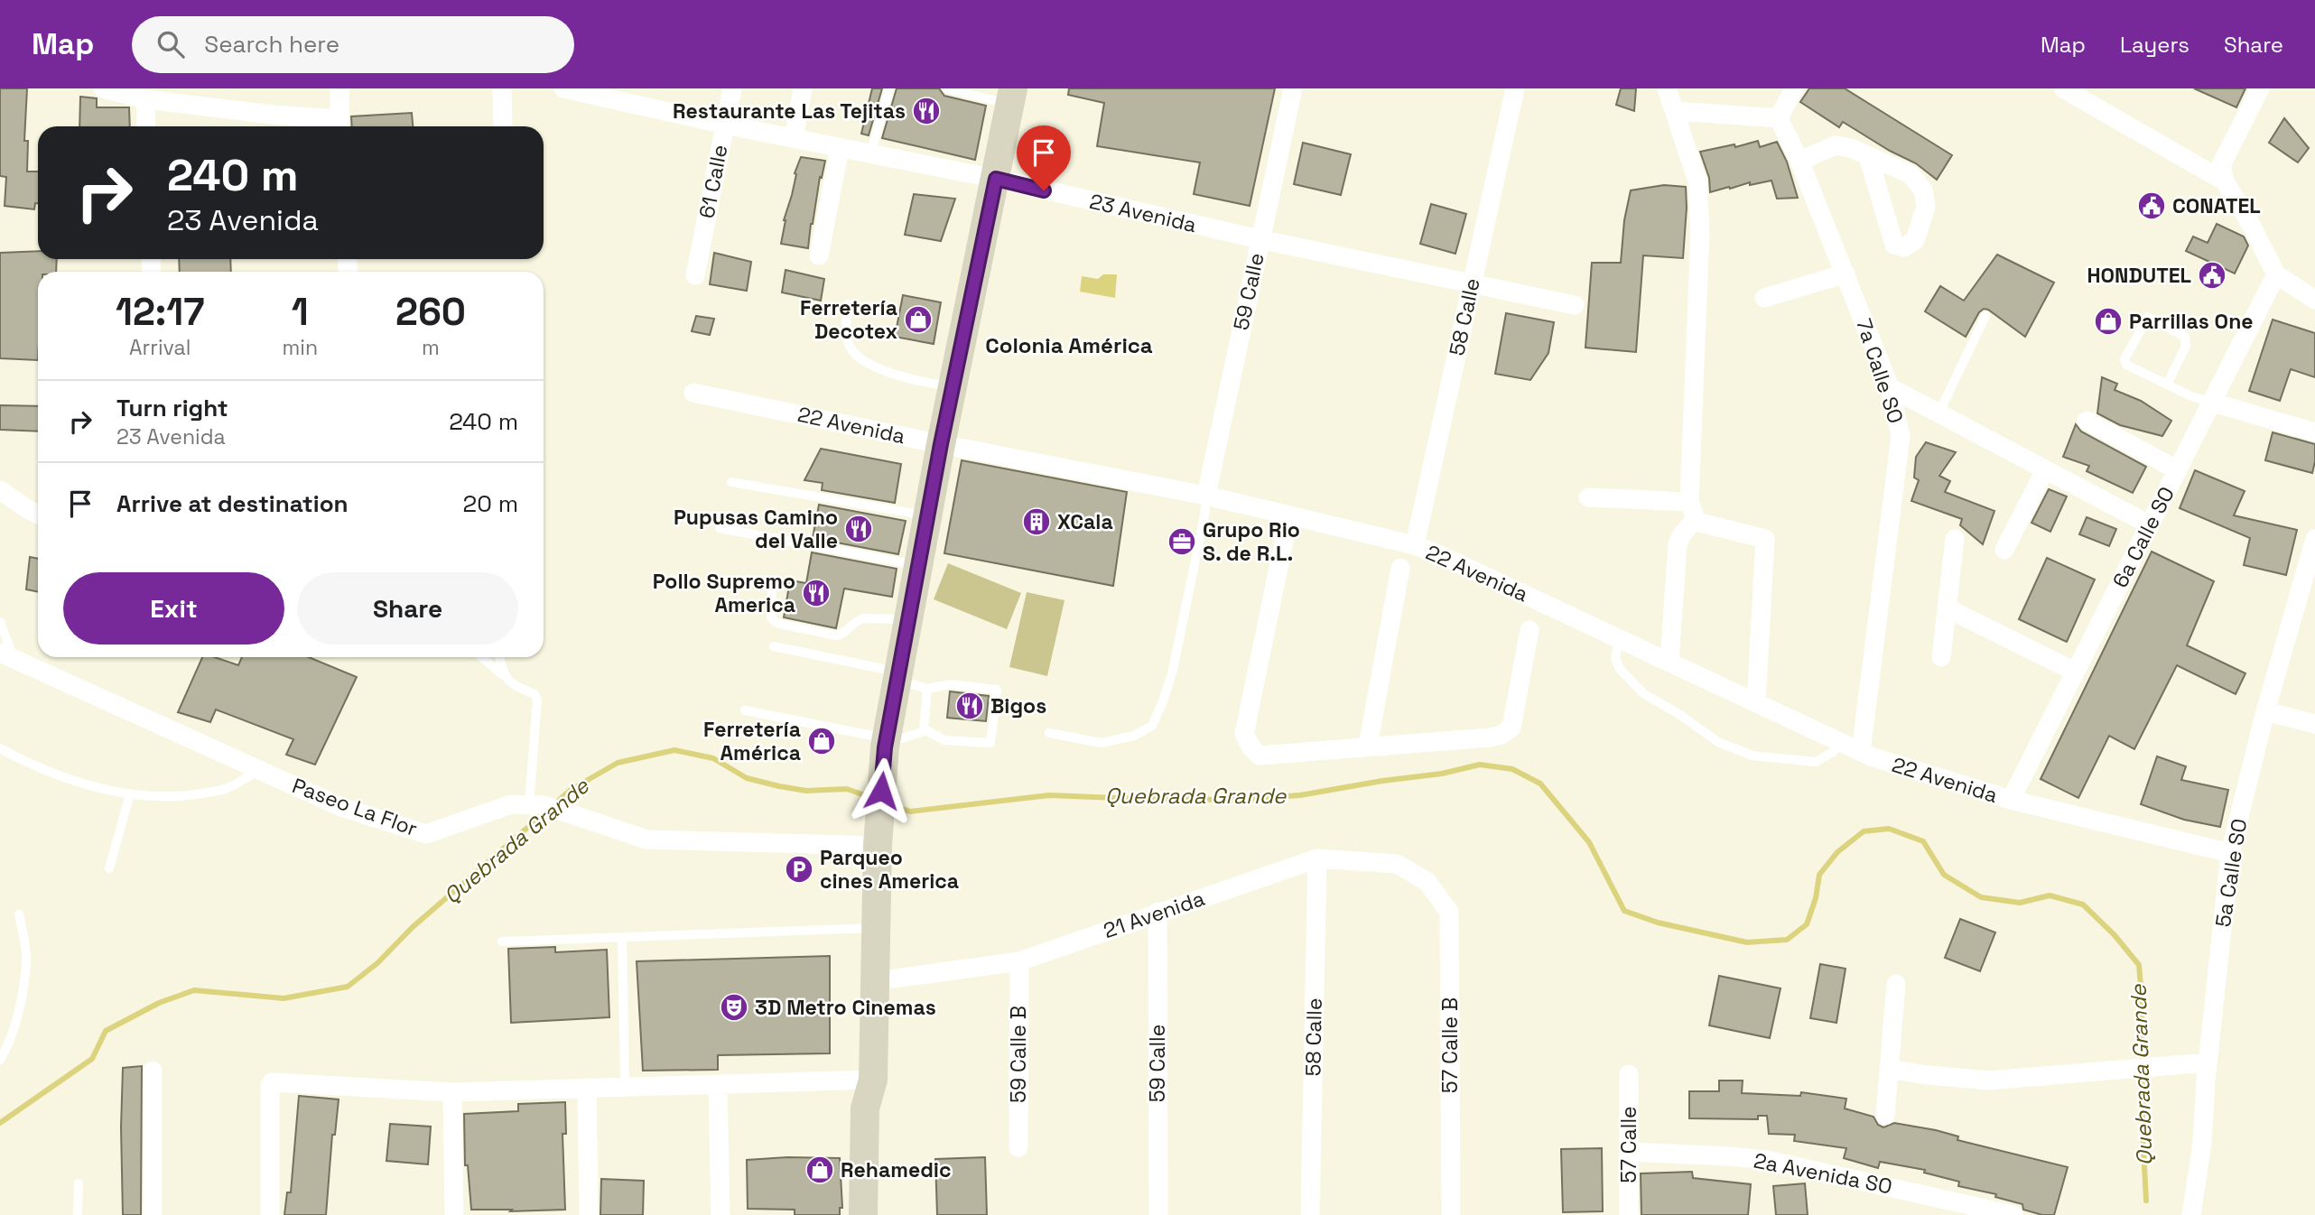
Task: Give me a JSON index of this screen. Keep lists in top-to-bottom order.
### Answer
{
  "streets": {
    "street": [
      "61 Calle",
      "23 Avenida",
      "59 Calle",
      "58 Calle",
      "7a Calle SO",
      "22 Avenida",
      "6a Calle SO",
      "Paseo La Flor",
      "5a Calle SO",
      "21 Avenida",
      "57 Calle B",
      "59 Calle B",
      "57 Calle",
      "2a Avenida SO"
    ]
  },
  "crossings": [
    ["61 Calle", "23 Avenida"],
    ["23 Avenida", "59 Calle"],
    ["23 Avenida", "58 Calle"],
    ["59 Calle", "22 Avenida"],
    ["59 Calle", "21 Avenida"],
    ["58 Calle", "22 Avenida"],
    ["58 Calle", "21 Avenida"],
    ["7a Calle SO", "22 Avenida"],
    ["22 Avenida", "6a Calle SO"],
    ["22 Avenida", "5a Calle SO"],
    ["21 Avenida", "57 Calle B"],
    ["21 Avenida", "59 Calle B"],
    ["57 Calle", "2a Avenida SO"]
  ],
  "districts": ["Colonia América"],
  "water": ["Quebrada Grande"],
  "places": {
    "restaurant": [
      "Restaurante Las Tejitas",
      "Pupusas Camino del Valle",
      "Pollo Supremo America",
      "Bigos"
    ],
    "public building": ["CONATEL", "HONDUTEL"],
    "shop": [
      "Ferretería Decotex",
      "Parrillas One",
      "Ferretería América",
      "Rehamedic"
    ],
    "building": ["XCala"],
    "office": ["Grupo Rio S. de R.L."],
    "parking": ["Parqueo cines America"],
    "theatre": ["3D Metro Cinemas"]
  },
  "page": {
    "header": "Map",
    "search": "Search here",
    "nav": ["Map", "Layers", "Share"],
    "turn": ["240 m", "23 Avenida"],
    "eta": [
      "12:17",
      "Arrival",
      "1",
      "min",
      "260",
      "m"
    ],
    "list": [
      {
        "name": "Turn right",
        "note": "23 Avenida",
        "value": "240 m"
      },
      {
        "name": "Arrive at destination",
        "value": "20 m"
      }
    ],
    "buttons": ["Exit", "Share"]
  }
}
